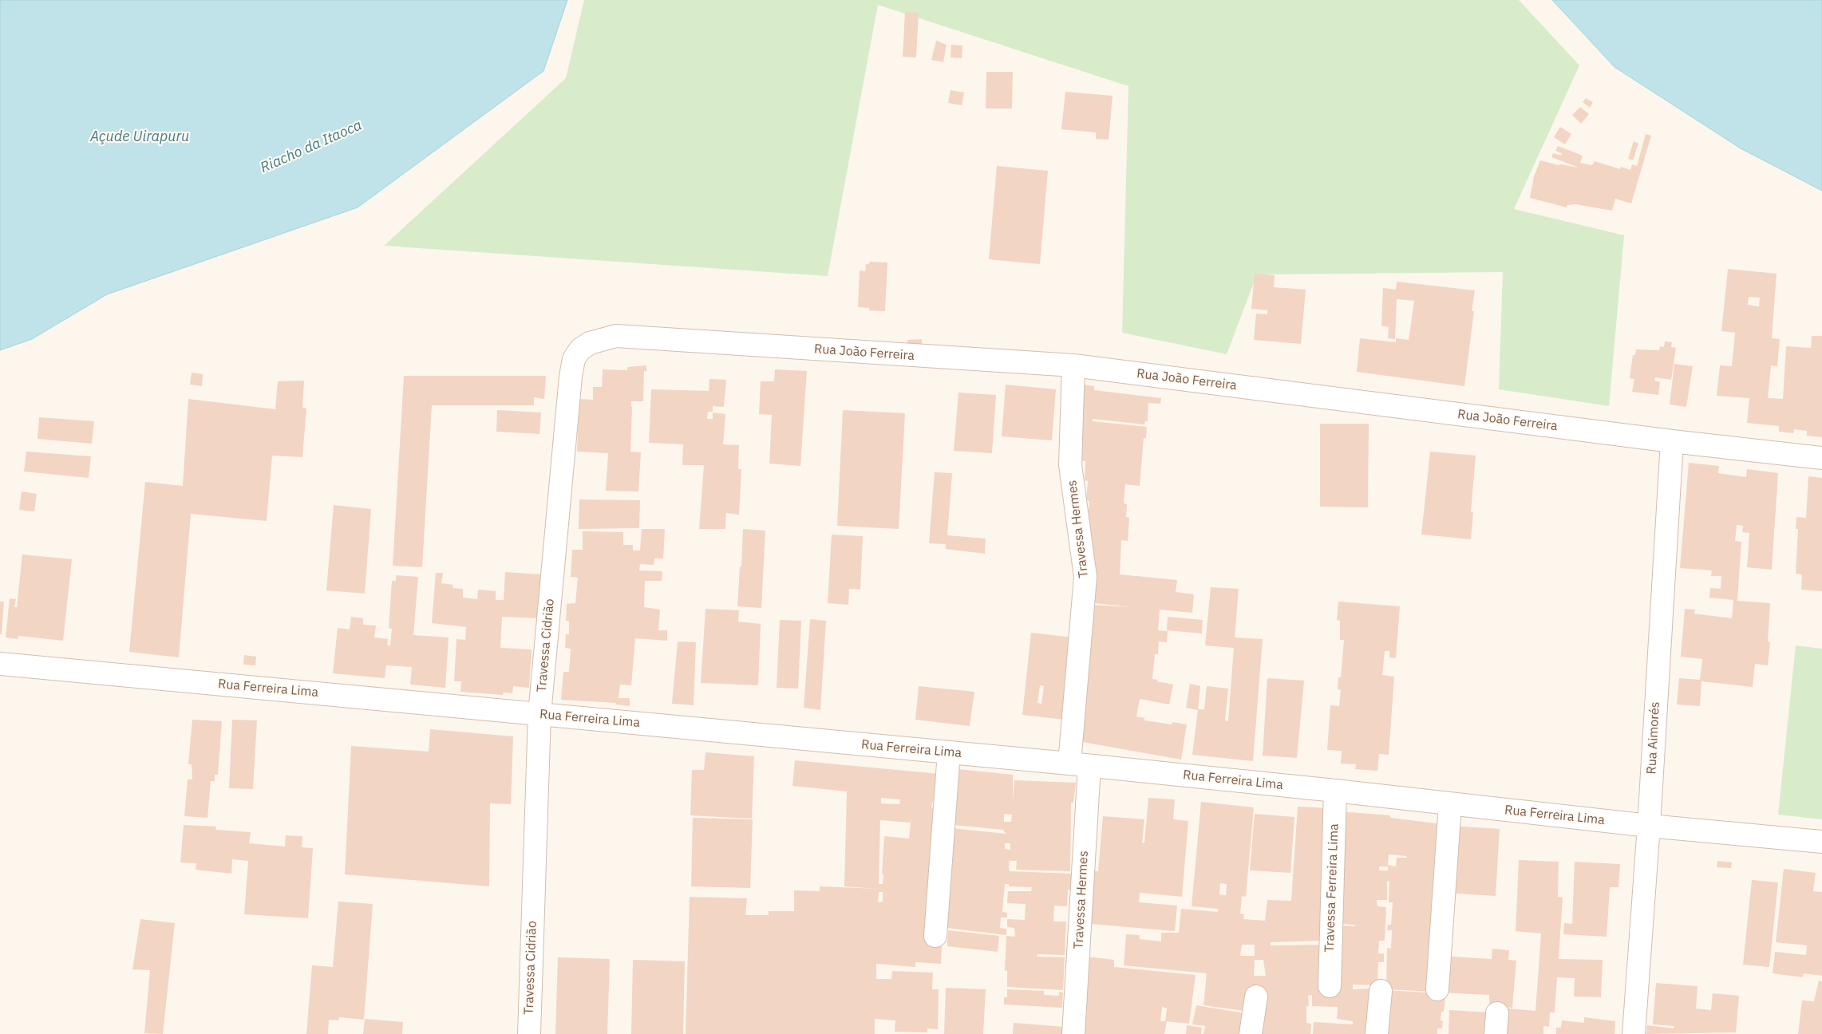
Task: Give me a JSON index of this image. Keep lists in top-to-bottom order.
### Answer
{
  "streets": {
    "street": [
      "Rua João Ferreira",
      "Travessa Hermes",
      "Travessa Cidrião",
      "Rua Ferreira Lima",
      "Rua Aimorés",
      "Travessa Ferreira Lima"
    ]
  },
  "crossings": [
    ["Rua João Ferreira", "Travessa Hermes"],
    ["Rua João Ferreira", "Travessa Cidrião"],
    ["Rua João Ferreira", "Rua Aimorés"],
    ["Travessa Hermes", "Rua Ferreira Lima"],
    ["Travessa Cidrião", "Rua Ferreira Lima"],
    ["Rua Ferreira Lima", "Rua Aimorés"],
    ["Rua Ferreira Lima", "Travessa Ferreira Lima"]
  ],
  "water": ["Açude Uirapuru", "Riacho da Itaoca"]
}
